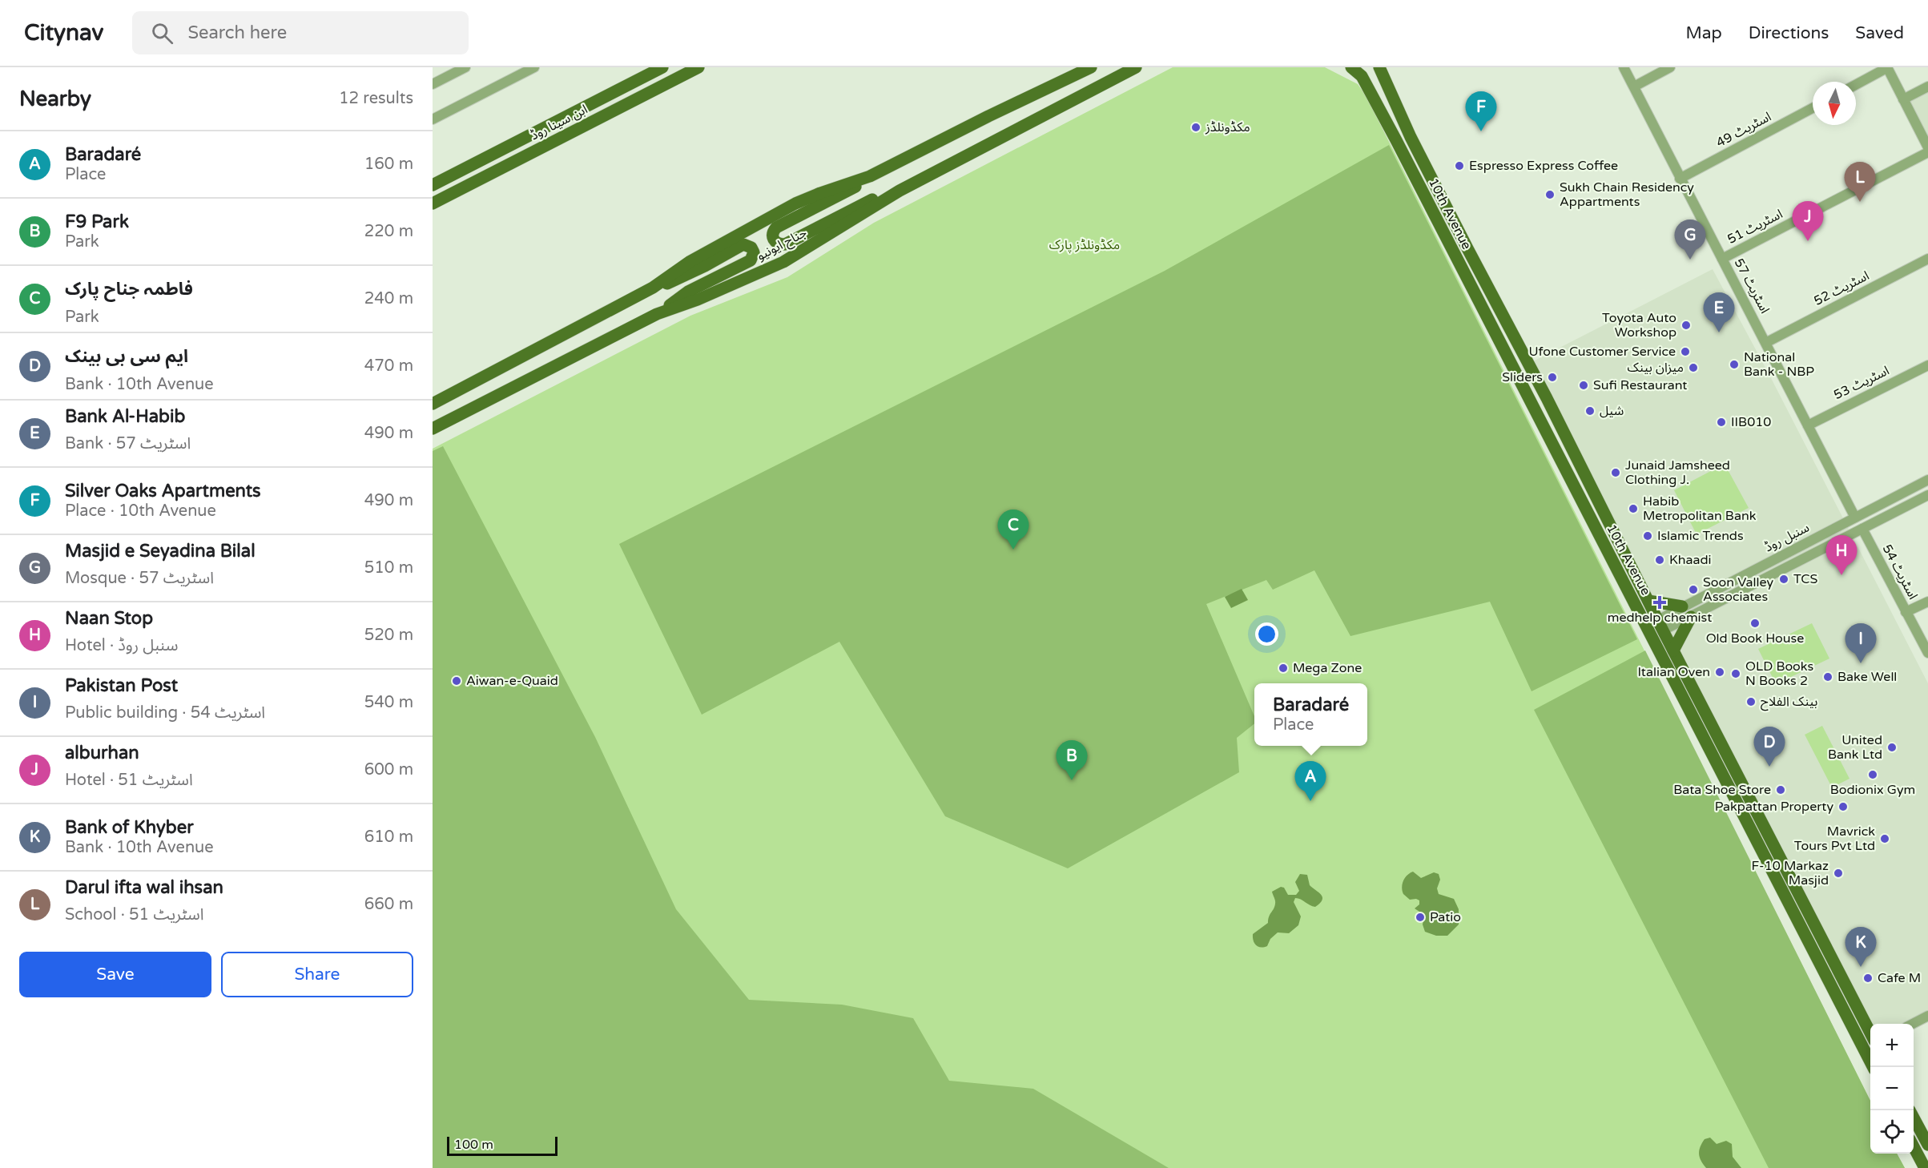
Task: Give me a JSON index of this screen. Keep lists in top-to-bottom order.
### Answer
{
  "streets": {
    "main road": ["ابن سینا روڈ", "10th Avenue", "جناح ایونیو"],
    "street": [
      "اسٹریٹ 49",
      "اسٹریٹ 51",
      "اسٹریٹ 57",
      "اسٹریٹ 52",
      "اسٹریٹ 53",
      "سنبل روڈ",
      "اسٹریٹ 54"
    ]
  },
  "crossings": [
    ["اسٹریٹ 49", "اسٹریٹ 57"],
    ["10th Avenue", "سنبل روڈ"],
    ["اسٹریٹ 51", "اسٹریٹ 57"],
    ["اسٹریٹ 57", "اسٹریٹ 52"],
    ["اسٹریٹ 57", "اسٹریٹ 53"],
    ["اسٹریٹ 57", "سنبل روڈ"],
    ["سنبل روڈ", "اسٹریٹ 54"]
  ],
  "parks": ["مکڈونلڈز پارک"],
  "places": {
    "other": [
      "مکڈونلڈز",
      "Espresso Express Coffee",
      "Sukh Chain Residency Appartments",
      "Toyota Auto Workshop",
      "Ufone Customer Service",
      "National Bank - NBP",
      "میزان بینک",
      "Sliders",
      "Sufi Restaurant",
      "شیل",
      "IIB010",
      "Junaid Jamsheed Clothing J.",
      "Habib Metropolitan Bank",
      "Islamic Trends",
      "Khaadi",
      "TCS",
      "Soon Valley Associates",
      "Old Book House",
      "Mega Zone",
      "Italian Oven",
      "OLD Books N Books 2",
      "Bake Well",
      "Aiwan-e-Quaid",
      "بینک الفلاح",
      "United Bank Ltd",
      "Bodionix Gym",
      "Bata Shoe Store",
      "Pakpattan Property",
      "Mavrick Tours Pvt Ltd",
      "F-10 Markaz Masjid",
      "Patio",
      "Cafe M"
    ],
    "health": ["medhelp chemist"]
  },
  "scale_bar": "100 m",
  "north": "bottom",
  "page": {
    "header": "Citynav",
    "search": "Search here",
    "nav": ["Map", "Directions", "Saved"],
    "heading": ["Nearby", "12 results"],
    "pins": [
      "F",
      "L",
      "J",
      "G",
      "E",
      "C",
      "H",
      "I",
      "D",
      "B",
      "A",
      "K"
    ],
    "list": [
      {
        "mark": "A",
        "name": "Baradaré",
        "note": "Place",
        "value": "160 m"
      },
      {
        "mark": "B",
        "name": "F9 Park",
        "note": "Park",
        "value": "220 m"
      },
      {
        "mark": "C",
        "name": "فاطمہ جناح پارک",
        "note": "Park",
        "value": "240 m"
      },
      {
        "mark": "D",
        "name": "ایم سی بی بینک",
        "note": "Bank · 10th Avenue",
        "value": "470 m"
      },
      {
        "mark": "E",
        "name": "Bank Al-Habib",
        "note": "Bank · اسٹریٹ 57",
        "value": "490 m"
      },
      {
        "mark": "F",
        "name": "Silver Oaks Apartments",
        "note": "Place · 10th Avenue",
        "value": "490 m"
      },
      {
        "mark": "G",
        "name": "Masjid e Seyadina Bilal",
        "note": "Mosque · اسٹریٹ 57",
        "value": "510 m"
      },
      {
        "mark": "H",
        "name": "Naan Stop",
        "note": "Hotel · سنبل روڈ",
        "value": "520 m"
      },
      {
        "mark": "I",
        "name": "Pakistan Post",
        "note": "Public building · اسٹریٹ 54",
        "value": "540 m"
      },
      {
        "mark": "J",
        "name": "alburhan",
        "note": "Hotel · اسٹریٹ 51",
        "value": "600 m"
      },
      {
        "mark": "K",
        "name": "Bank of Khyber",
        "note": "Bank · 10th Avenue",
        "value": "610 m"
      },
      {
        "mark": "L",
        "name": "Darul ifta wal ihsan",
        "note": "School · اسٹریٹ 51",
        "value": "660 m"
      }
    ],
    "popup": ["Baradaré", "Place"],
    "buttons": ["Save", "Share"],
    "map_buttons": ["+", "−"],
    "scale": "100 m"
  }
}
